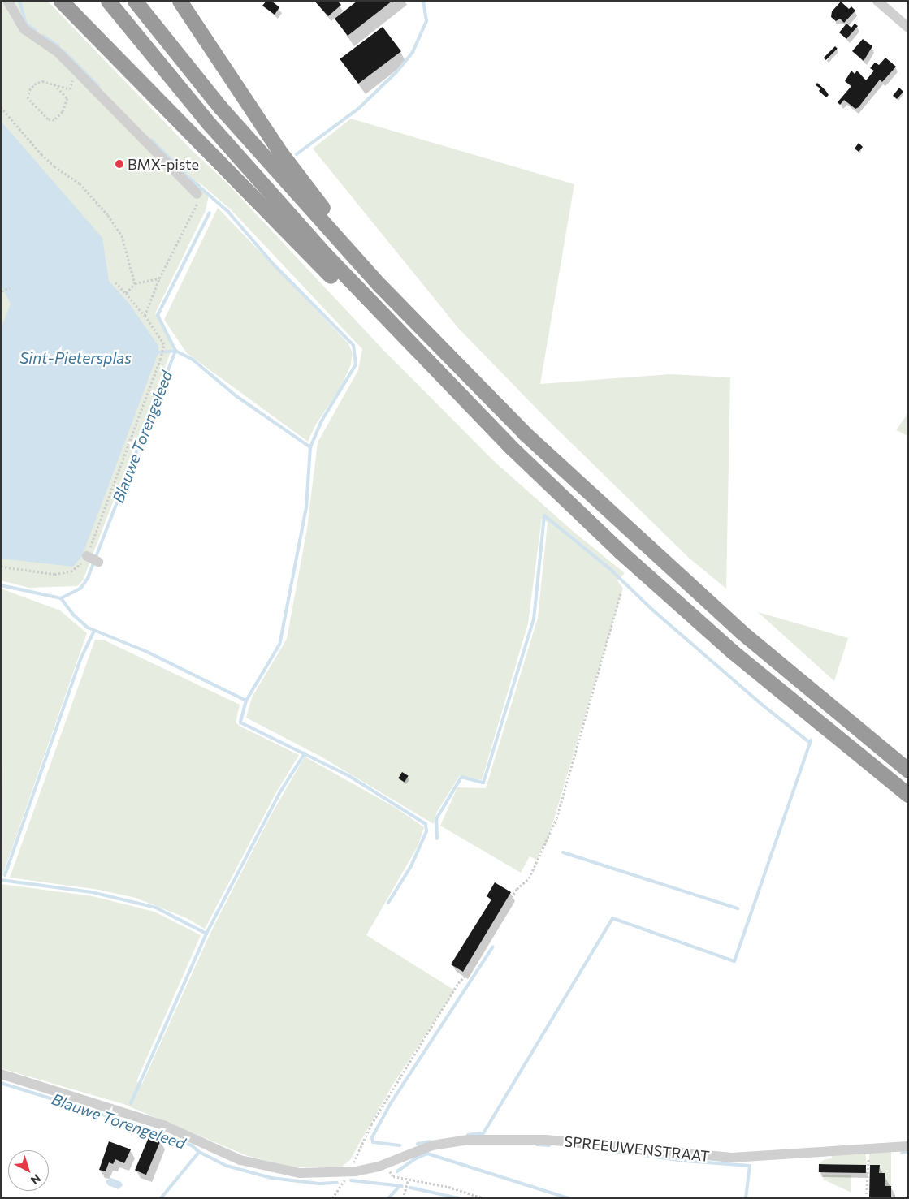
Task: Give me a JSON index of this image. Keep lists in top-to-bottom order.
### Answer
{
  "streets": {
    "street": ["SPREEUWENSTRAAT"]
  },
  "water": ["Sint-Pietersplas", "Blauwe Torengeleed"],
  "places": ["BMX-piste"],
  "north": "bottom right"
}
